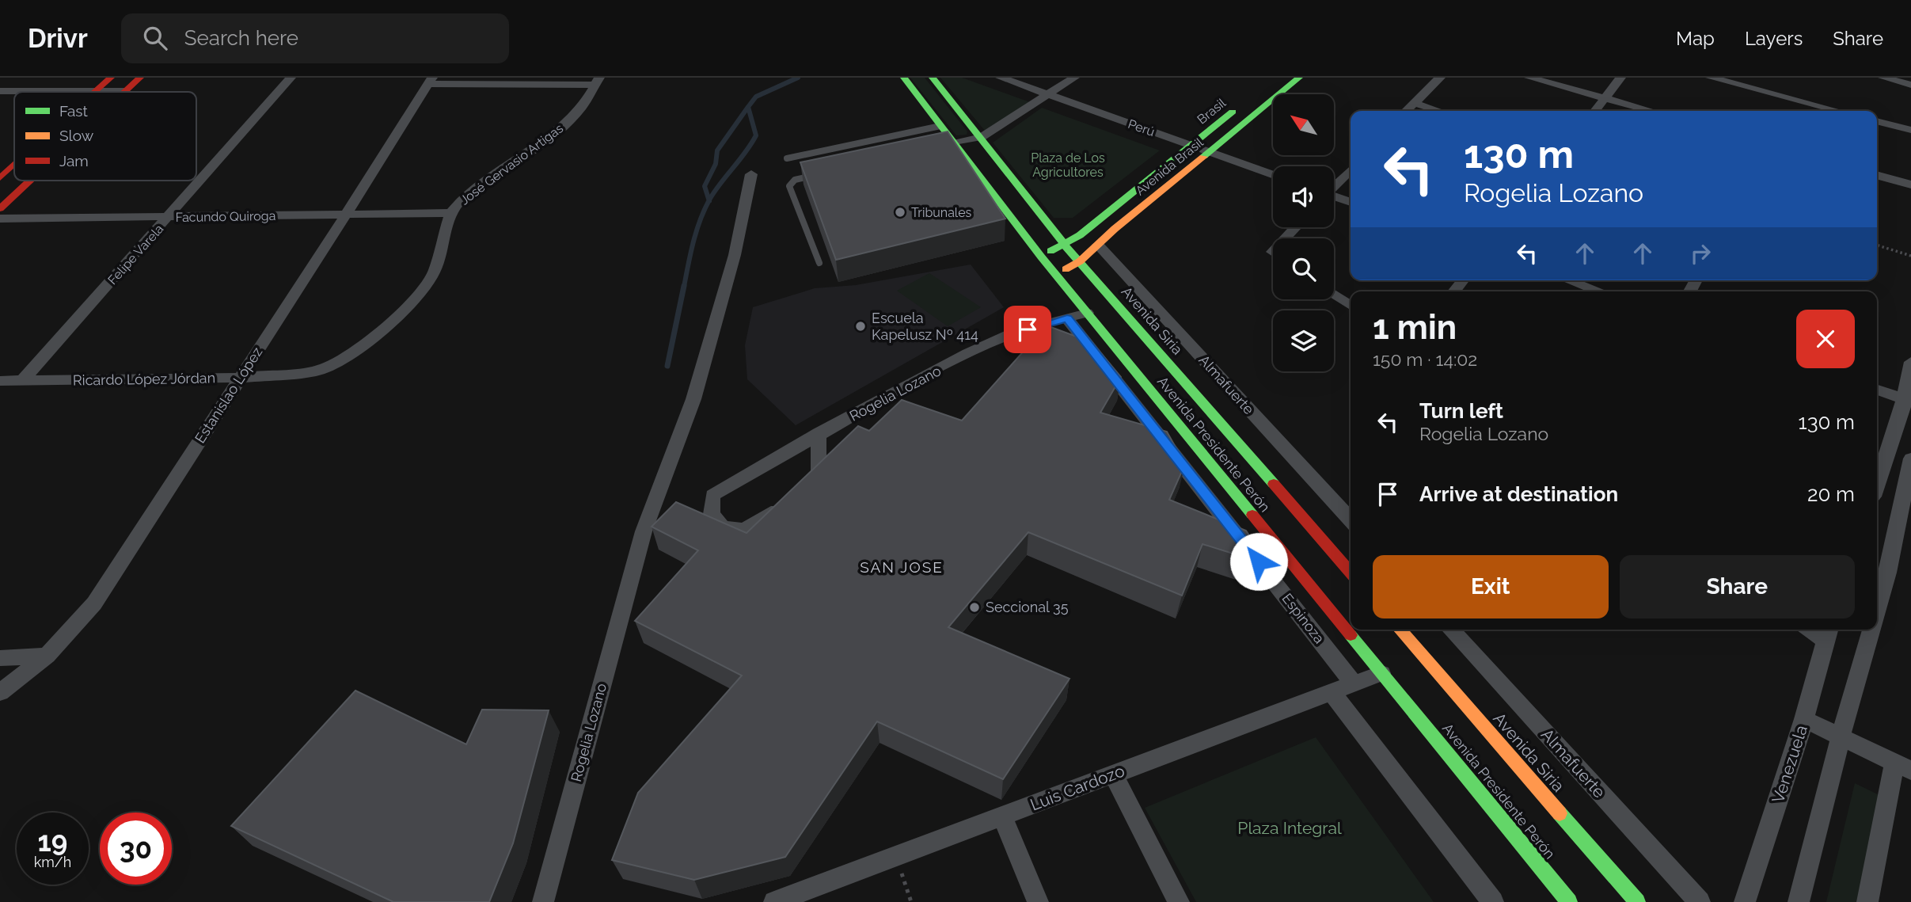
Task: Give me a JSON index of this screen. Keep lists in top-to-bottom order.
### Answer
{
  "streets": {
    "main road": [
      "Brasil",
      "Avenida Brasil",
      "Avenida Siria",
      "Avenida Presidente Perón"
    ],
    "street": [
      "Perú",
      "José Gervasio Artigas",
      "Facundo Quiroga",
      "Felipe Varela",
      "Ricardo López Jórdan",
      "Almafuerte",
      "Rogelia Lozano",
      "Estanislao López",
      "Espinoza",
      "Venezuela",
      "Luis Cardozo"
    ]
  },
  "crossings": [
    ["Brasil", "Perú"],
    ["Brasil", "Avenida Brasil"],
    ["Perú", "Avenida Brasil"],
    ["José Gervasio Artigas", "Facundo Quiroga"],
    ["José Gervasio Artigas", "Ricardo López Jórdan"],
    ["Avenida Brasil", "Avenida Siria"],
    ["Avenida Brasil", "Almafuerte"],
    ["Avenida Brasil", "Avenida Presidente Perón"],
    ["Facundo Quiroga", "Felipe Varela"],
    ["Facundo Quiroga", "Estanislao López"],
    ["Felipe Varela", "Ricardo López Jórdan"],
    ["Ricardo López Jórdan", "Estanislao López"],
    ["Rogelia Lozano", "Avenida Presidente Perón"],
    ["Rogelia Lozano", "Espinoza"],
    ["Avenida Presidente Perón", "Luis Cardozo"],
    ["Espinoza", "Luis Cardozo"]
  ],
  "districts": ["SAN JOSE"],
  "parks": ["Plaza de Los Agricultores", "Plaza Integral"],
  "places": ["Tribunales", "Escuela Kapelusz Nº 414", "Seccional 35"],
  "legend": ["Fast", "Slow", "Jam"],
  "north": "top left",
  "page": {
    "header": "Drivr",
    "search": "Search here",
    "nav": ["Map", "Layers", "Share"],
    "turn": ["130 m", "Rogelia Lozano"],
    "heading": ["1 min", "150 m · 14:02"],
    "list": [
      {
        "name": "Turn left",
        "note": "Rogelia Lozano",
        "value": "130 m"
      },
      {
        "name": "Arrive at destination",
        "value": "20 m"
      }
    ],
    "buttons": ["Exit", "Share"],
    "speed": "19 km/h",
    "limit": "30"
  }
}
